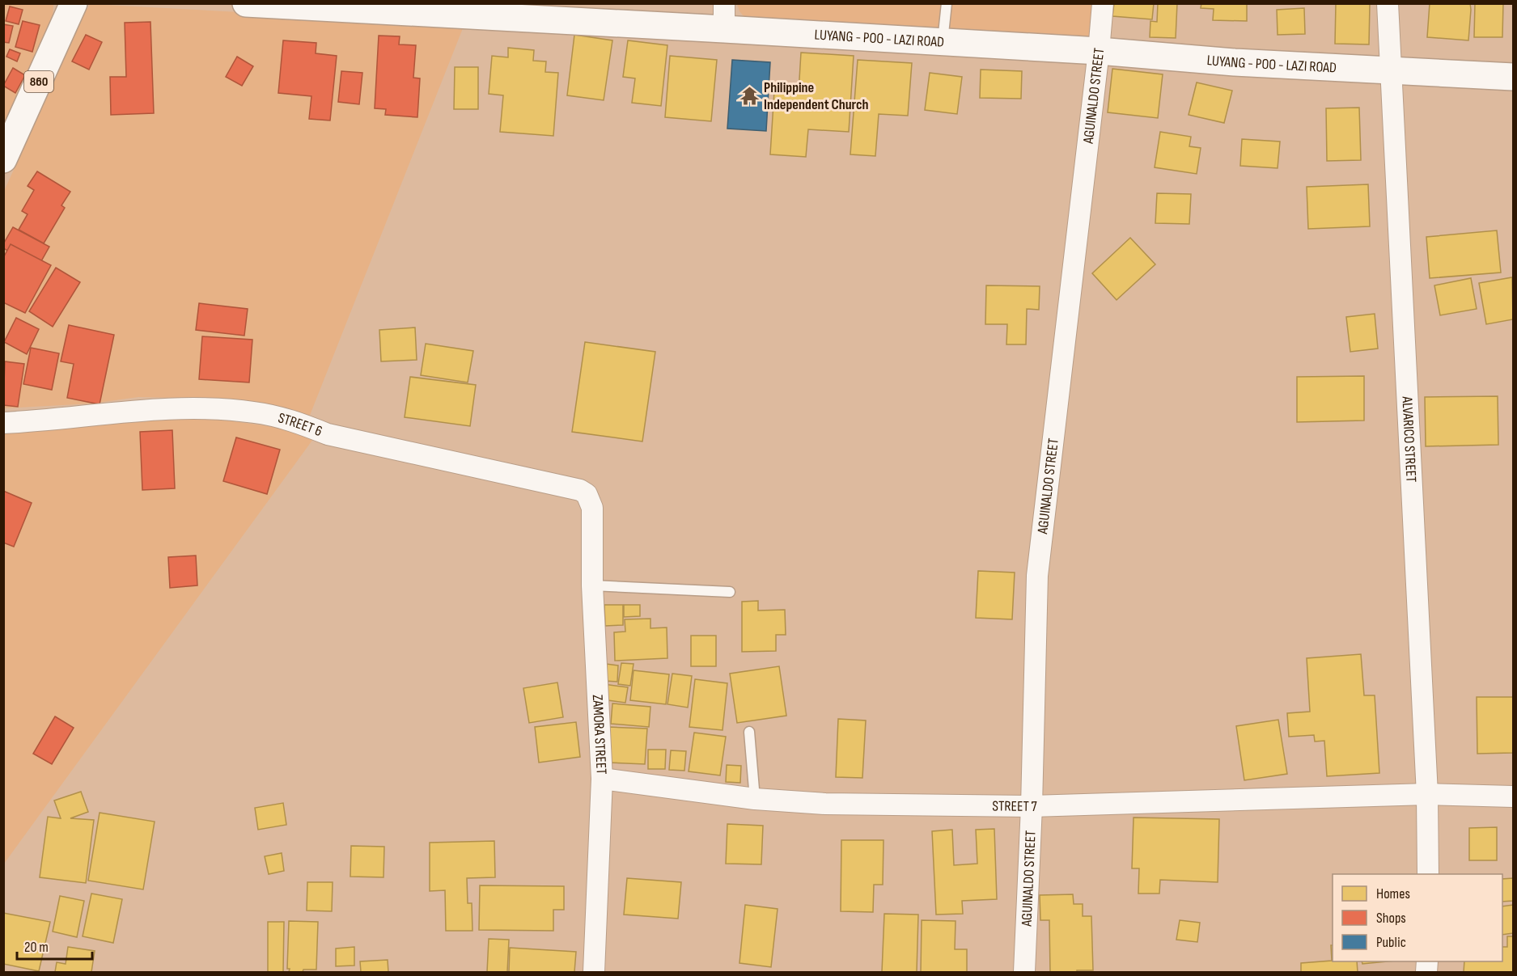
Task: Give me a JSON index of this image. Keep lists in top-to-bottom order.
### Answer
{
  "streets": {
    "main road": ["LUYANG - POO - LAZI ROAD", "860"],
    "street": [
      "AGUINALDO STREET",
      "STREET 6",
      "ALVARICO STREET",
      "ZAMORA STREET",
      "STREET 7"
    ]
  },
  "crossings": [
    ["LUYANG - POO - LAZI ROAD", "AGUINALDO STREET"],
    ["LUYANG - POO - LAZI ROAD", "ALVARICO STREET"],
    ["AGUINALDO STREET", "STREET 7"],
    ["STREET 6", "ZAMORA STREET"],
    ["ALVARICO STREET", "STREET 7"],
    ["ZAMORA STREET", "STREET 7"]
  ],
  "places": {
    "temple": ["Philippine Independent Church"]
  },
  "legend": ["Homes", "Shops", "Public"],
  "scale_bar": "20 m"
}
